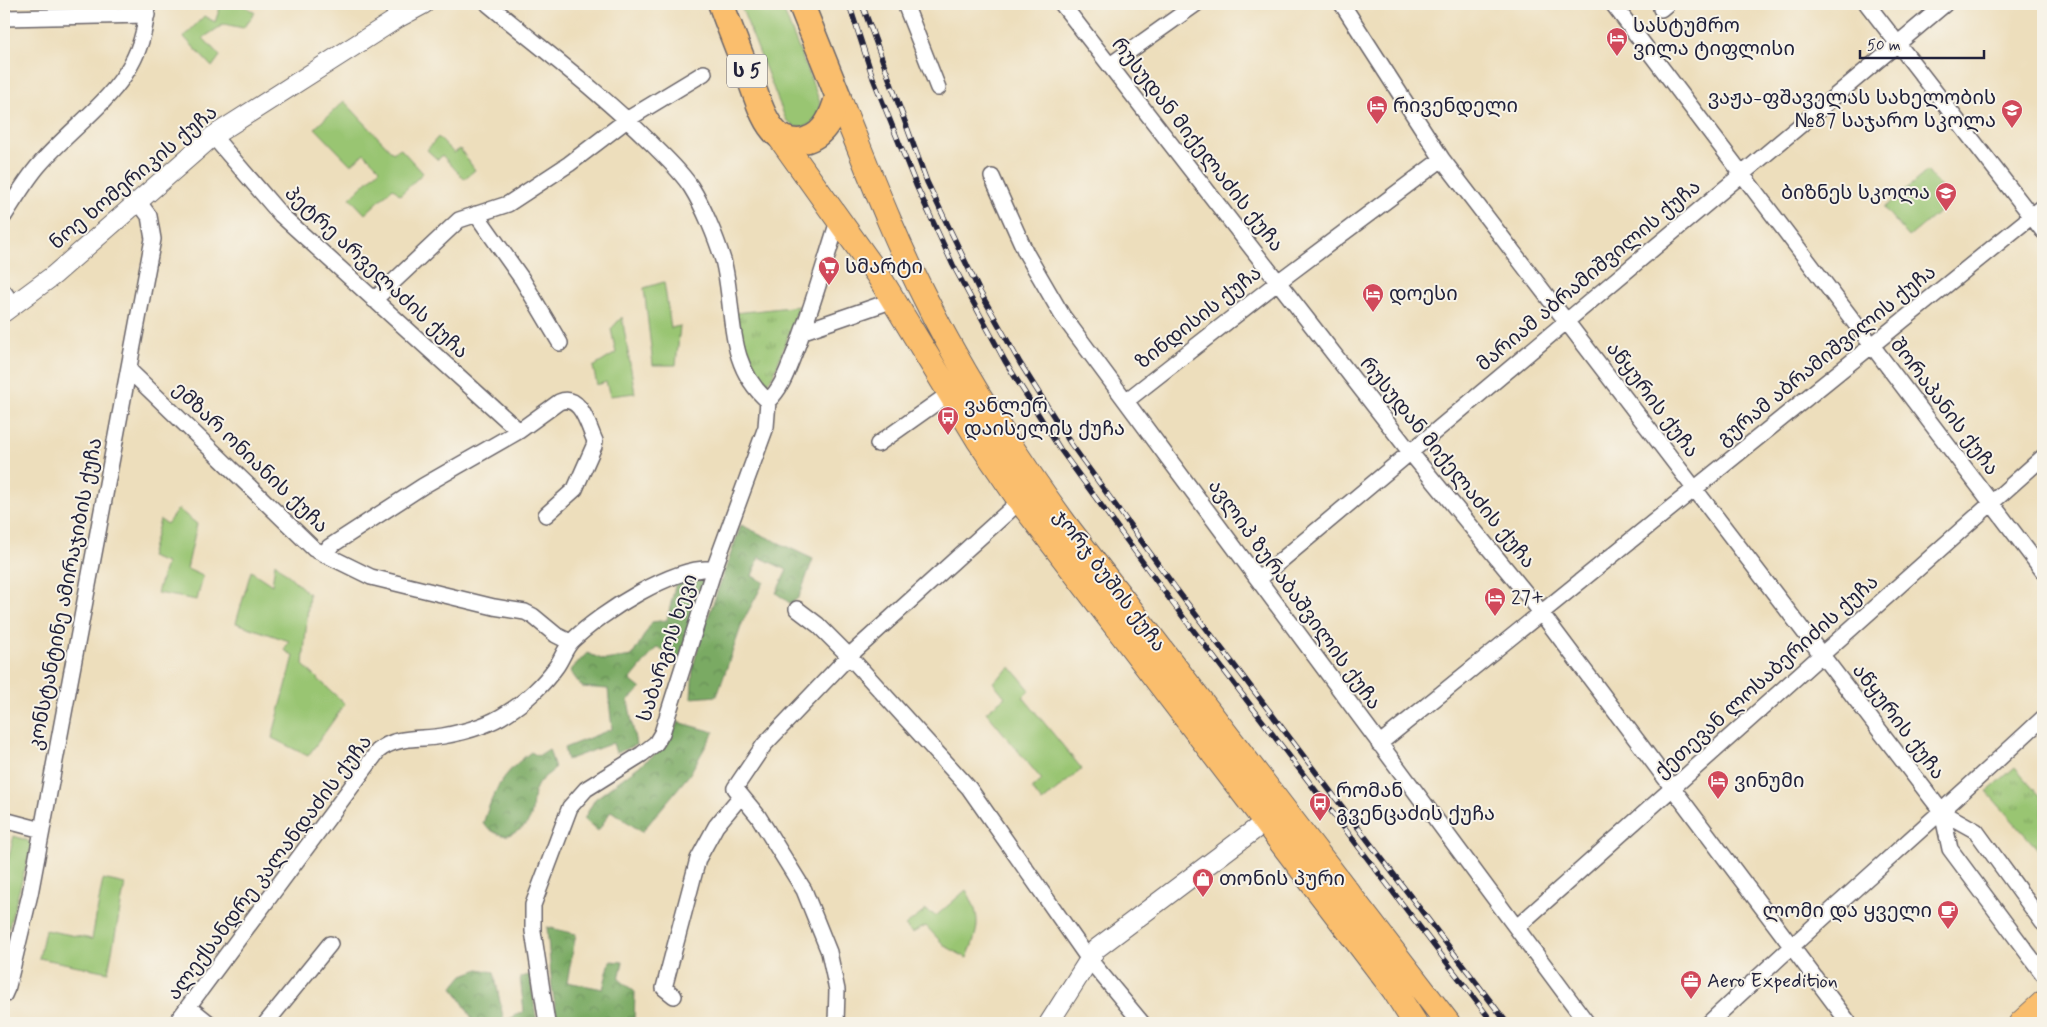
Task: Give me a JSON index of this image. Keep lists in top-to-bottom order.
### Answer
{
  "streets": {
    "highway": ["ს 5", "ჯორჯ ბუშის ქუჩა"],
    "street": [
      "რუსუდან მიქელაძის ქუჩა",
      "ნოე ხომერიკის ქუჩა",
      "პეტრე არველაძის ქუჩა",
      "მარიამ აბრამიშვილის ქუჩა",
      "ზინდისის ქუჩა",
      "გურამ აბრამიშვილის ქუჩა",
      "აწყურის ქუჩა",
      "შორაპანის ქუჩა",
      "ემზარ ონიანის ქუჩა",
      "კონსტანტინე ამირაჯიბის ქუჩა",
      "ავლიპ ზურაბაშვილის ქუჩა",
      "საბარგოს ხევი",
      "ქეთევან ლოსაბერიძის ქუჩა",
      "ალექსანდრე კალანდაძის ქუჩა"
    ]
  },
  "crossings": [
    ["რუსუდან მიქელაძის ქუჩა", "მარიამ აბრამიშვილის ქუჩა"],
    ["რუსუდან მიქელაძის ქუჩა", "ზინდისის ქუჩა"],
    ["რუსუდან მიქელაძის ქუჩა", "გურამ აბრამიშვილის ქუჩა"],
    ["რუსუდან მიქელაძის ქუჩა", "ქეთევან ლოსაბერიძის ქუჩა"],
    ["ნოე ხომერიკის ქუჩა", "პეტრე არველაძის ქუჩა"],
    ["ნოე ხომერიკის ქუჩა", "კონსტანტინე ამირაჯიბის ქუჩა"],
    ["მარიამ აბრამიშვილის ქუჩა", "აწყურის ქუჩა"],
    ["მარიამ აბრამიშვილის ქუჩა", "შორაპანის ქუჩა"],
    ["მარიამ აბრამიშვილის ქუჩა", "ავლიპ ზურაბაშვილის ქუჩა"],
    ["ზინდისის ქუჩა", "აწყურის ქუჩა"],
    ["ზინდისის ქუჩა", "ავლიპ ზურაბაშვილის ქუჩა"],
    ["გურამ აბრამიშვილის ქუჩა", "აწყურის ქუჩა"],
    ["გურამ აბრამიშვილის ქუჩა", "შორაპანის ქუჩა"],
    ["გურამ აბრამიშვილის ქუჩა", "ავლიპ ზურაბაშვილის ქუჩა"],
    ["აწყურის ქუჩა", "ქეთევან ლოსაბერიძის ქუჩა"],
    ["შორაპანის ქუჩა", "ქეთევან ლოსაბერიძის ქუჩა"],
    ["ემზარ ონიანის ქუჩა", "კონსტანტინე ამირაჯიბის ქუჩა"],
    ["ემზარ ონიანის ქუჩა", "ალექსანდრე კალანდაძის ქუჩა"],
    ["ავლიპ ზურაბაშვილის ქუჩა", "ქეთევან ლოსაბერიძის ქუჩა"]
  ],
  "places": {
    "hotel": [
      "სასტუმრო ვილა ტიფლისი",
      "რივენდელი",
      "დოესი",
      "27+",
      "ვინუმი"
    ],
    "school or university": ["ვაჟა-ფშაველას სახელობის №87 საჯარო სკოლა", "ბიზნეს სკოლა"],
    "supermarket": ["სმარტი"],
    "bus stop": ["ვანლერ დაისელის ქუჩა", "რომან გვენცაძის ქუჩა"],
    "shop": ["თონის პური"],
    "cafe": ["ლომი და ყველი"],
    "office": ["Aero Expedition"]
  },
  "scale_bar": "50 m"
}
